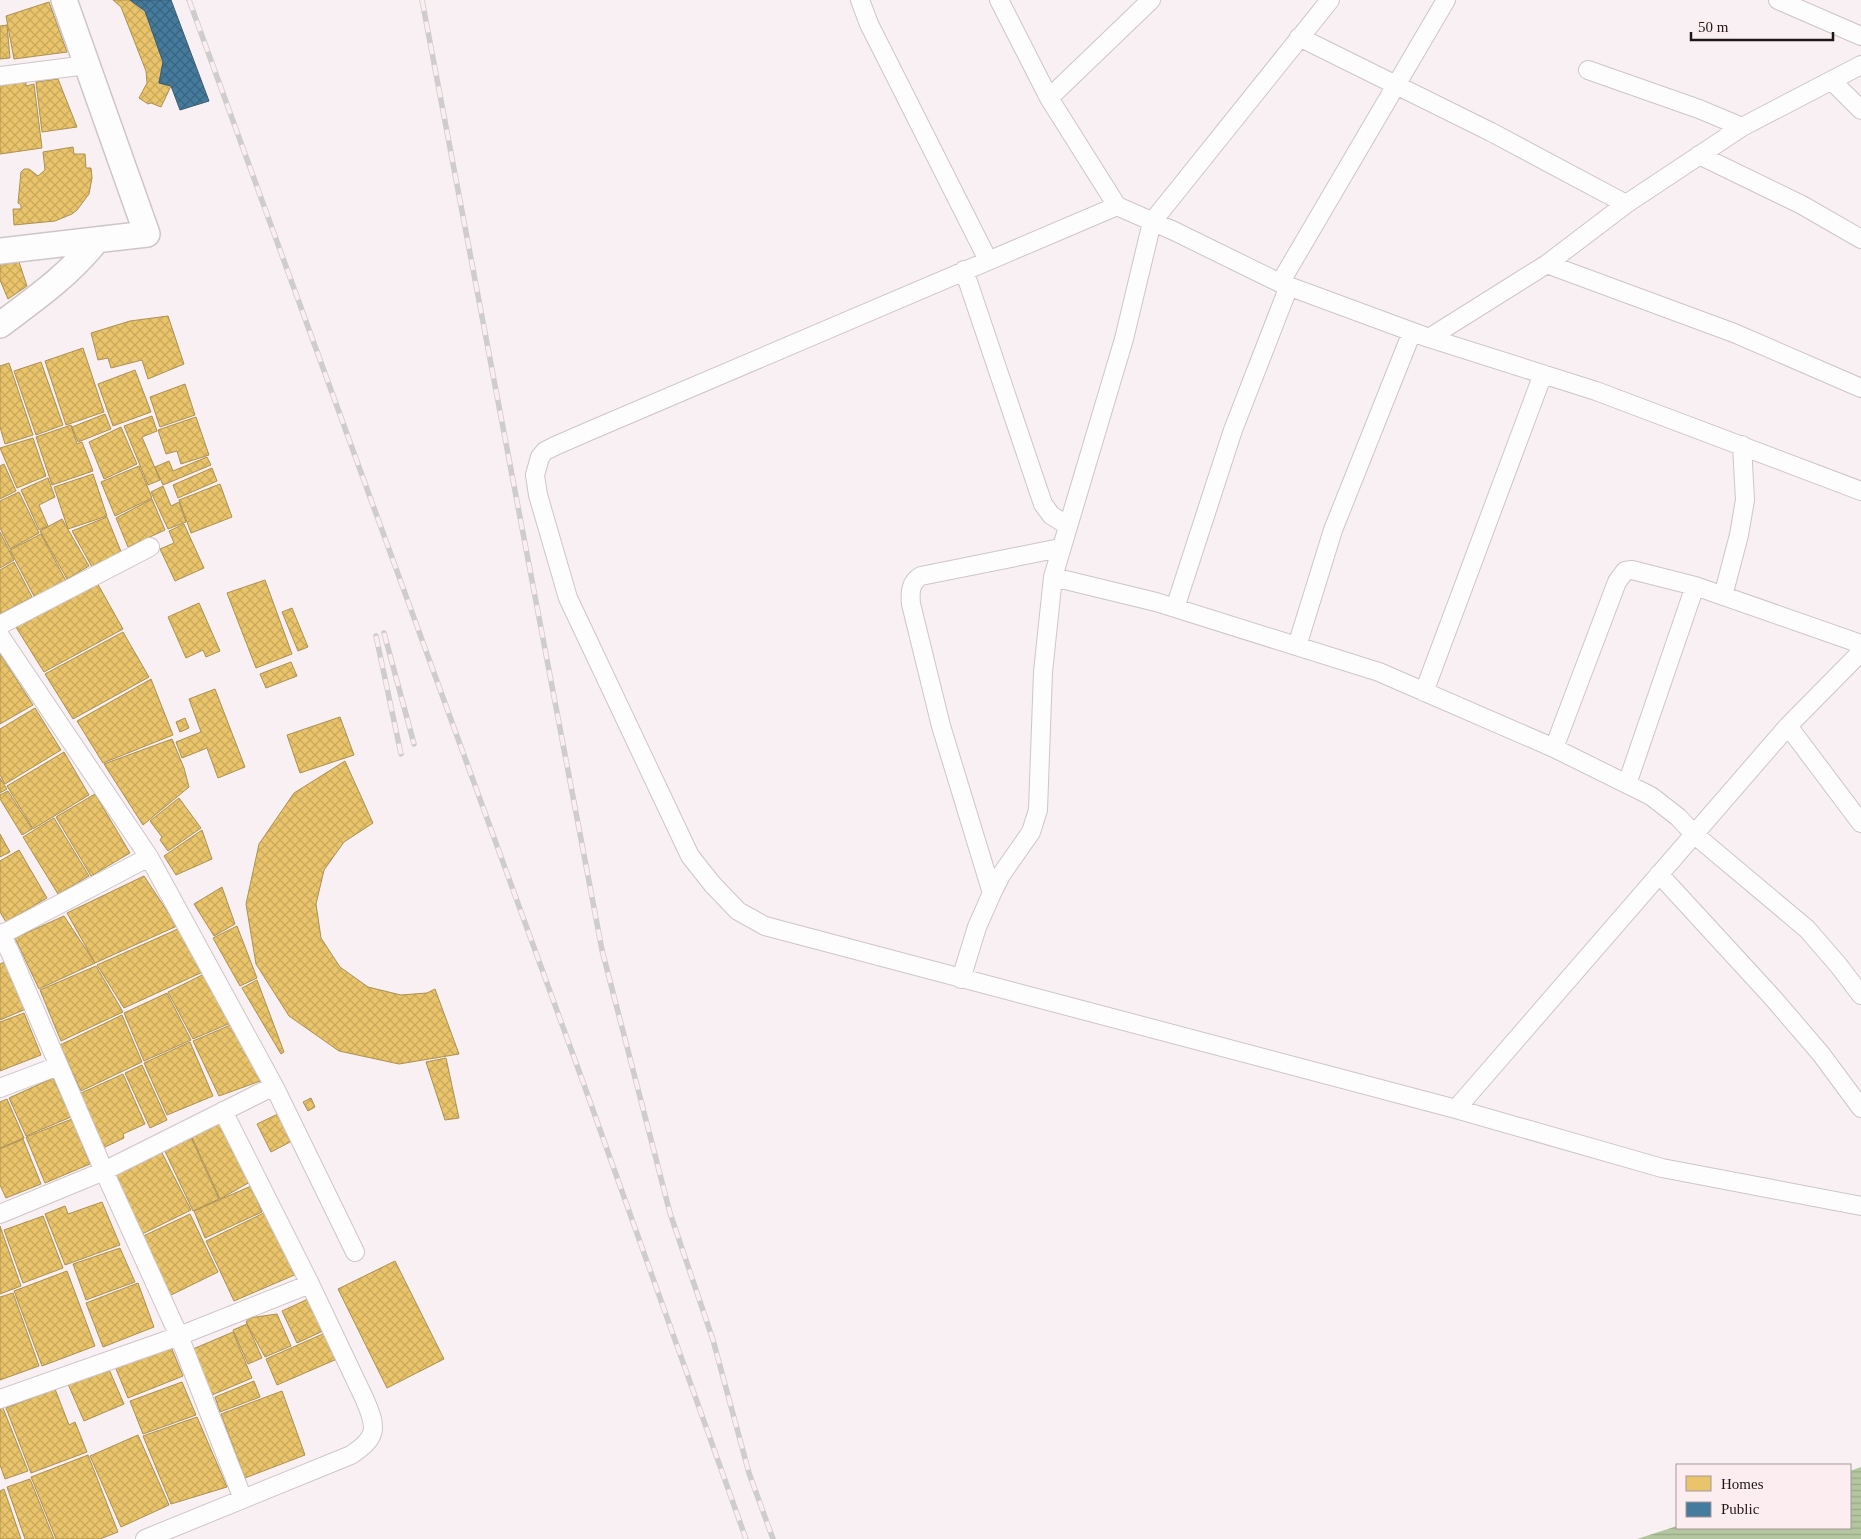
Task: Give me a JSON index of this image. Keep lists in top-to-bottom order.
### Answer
{
  "legend": ["Homes", "Public"],
  "scale_bar": "50 m"
}
